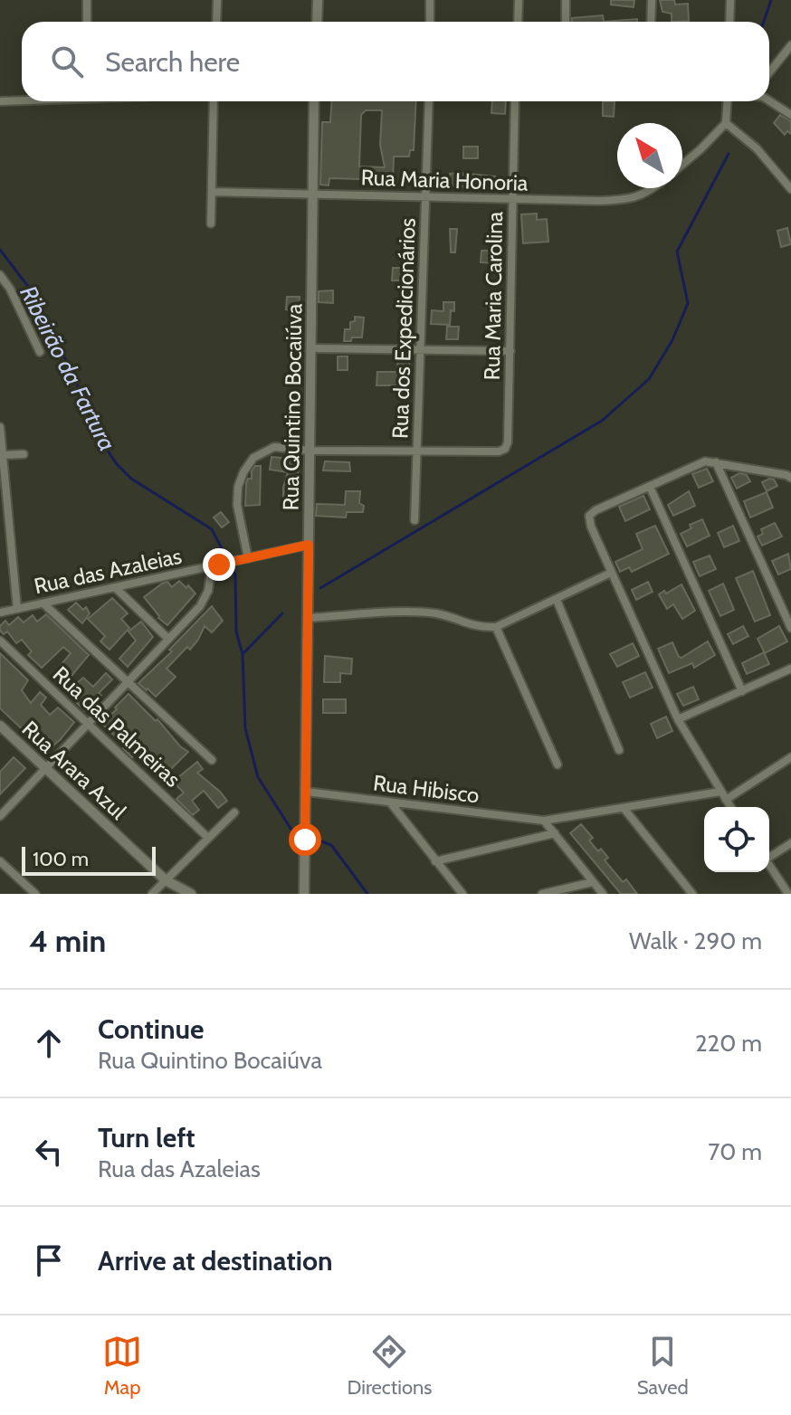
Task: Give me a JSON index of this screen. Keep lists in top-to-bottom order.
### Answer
{
  "streets": {
    "street": [
      "Rua Maria Honoria",
      "Rua Maria Carolina",
      "Rua dos Expedicionários",
      "Rua Quintino Bocaiúva",
      "Rua das Azaleias",
      "Rua das Palmeiras",
      "Rua Arara Azul",
      "Rua Hibisco"
    ]
  },
  "crossings": [
    ["Rua Maria Honoria", "Rua Maria Carolina"],
    ["Rua Maria Honoria", "Rua dos Expedicionários"],
    ["Rua Maria Honoria", "Rua Quintino Bocaiúva"],
    ["Rua Maria Carolina", "Rua dos Expedicionários"],
    ["Rua Quintino Bocaiúva", "Rua das Azaleias"],
    ["Rua Quintino Bocaiúva", "Rua Hibisco"]
  ],
  "water": ["Ribeirão da Fartura"],
  "scale_bar": "100 m",
  "north": "top left",
  "page": {
    "search": "Search here",
    "scale": "100 m",
    "heading": ["4 min", "Walk · 290 m"],
    "list": [
      ["Continue", "Rua Quintino Bocaiúva", "220 m"],
      ["Turn left", "Rua das Azaleias", "70 m"],
      "Arrive at destination"
    ],
    "nav": ["Map", "Directions", "Saved"]
  }
}
